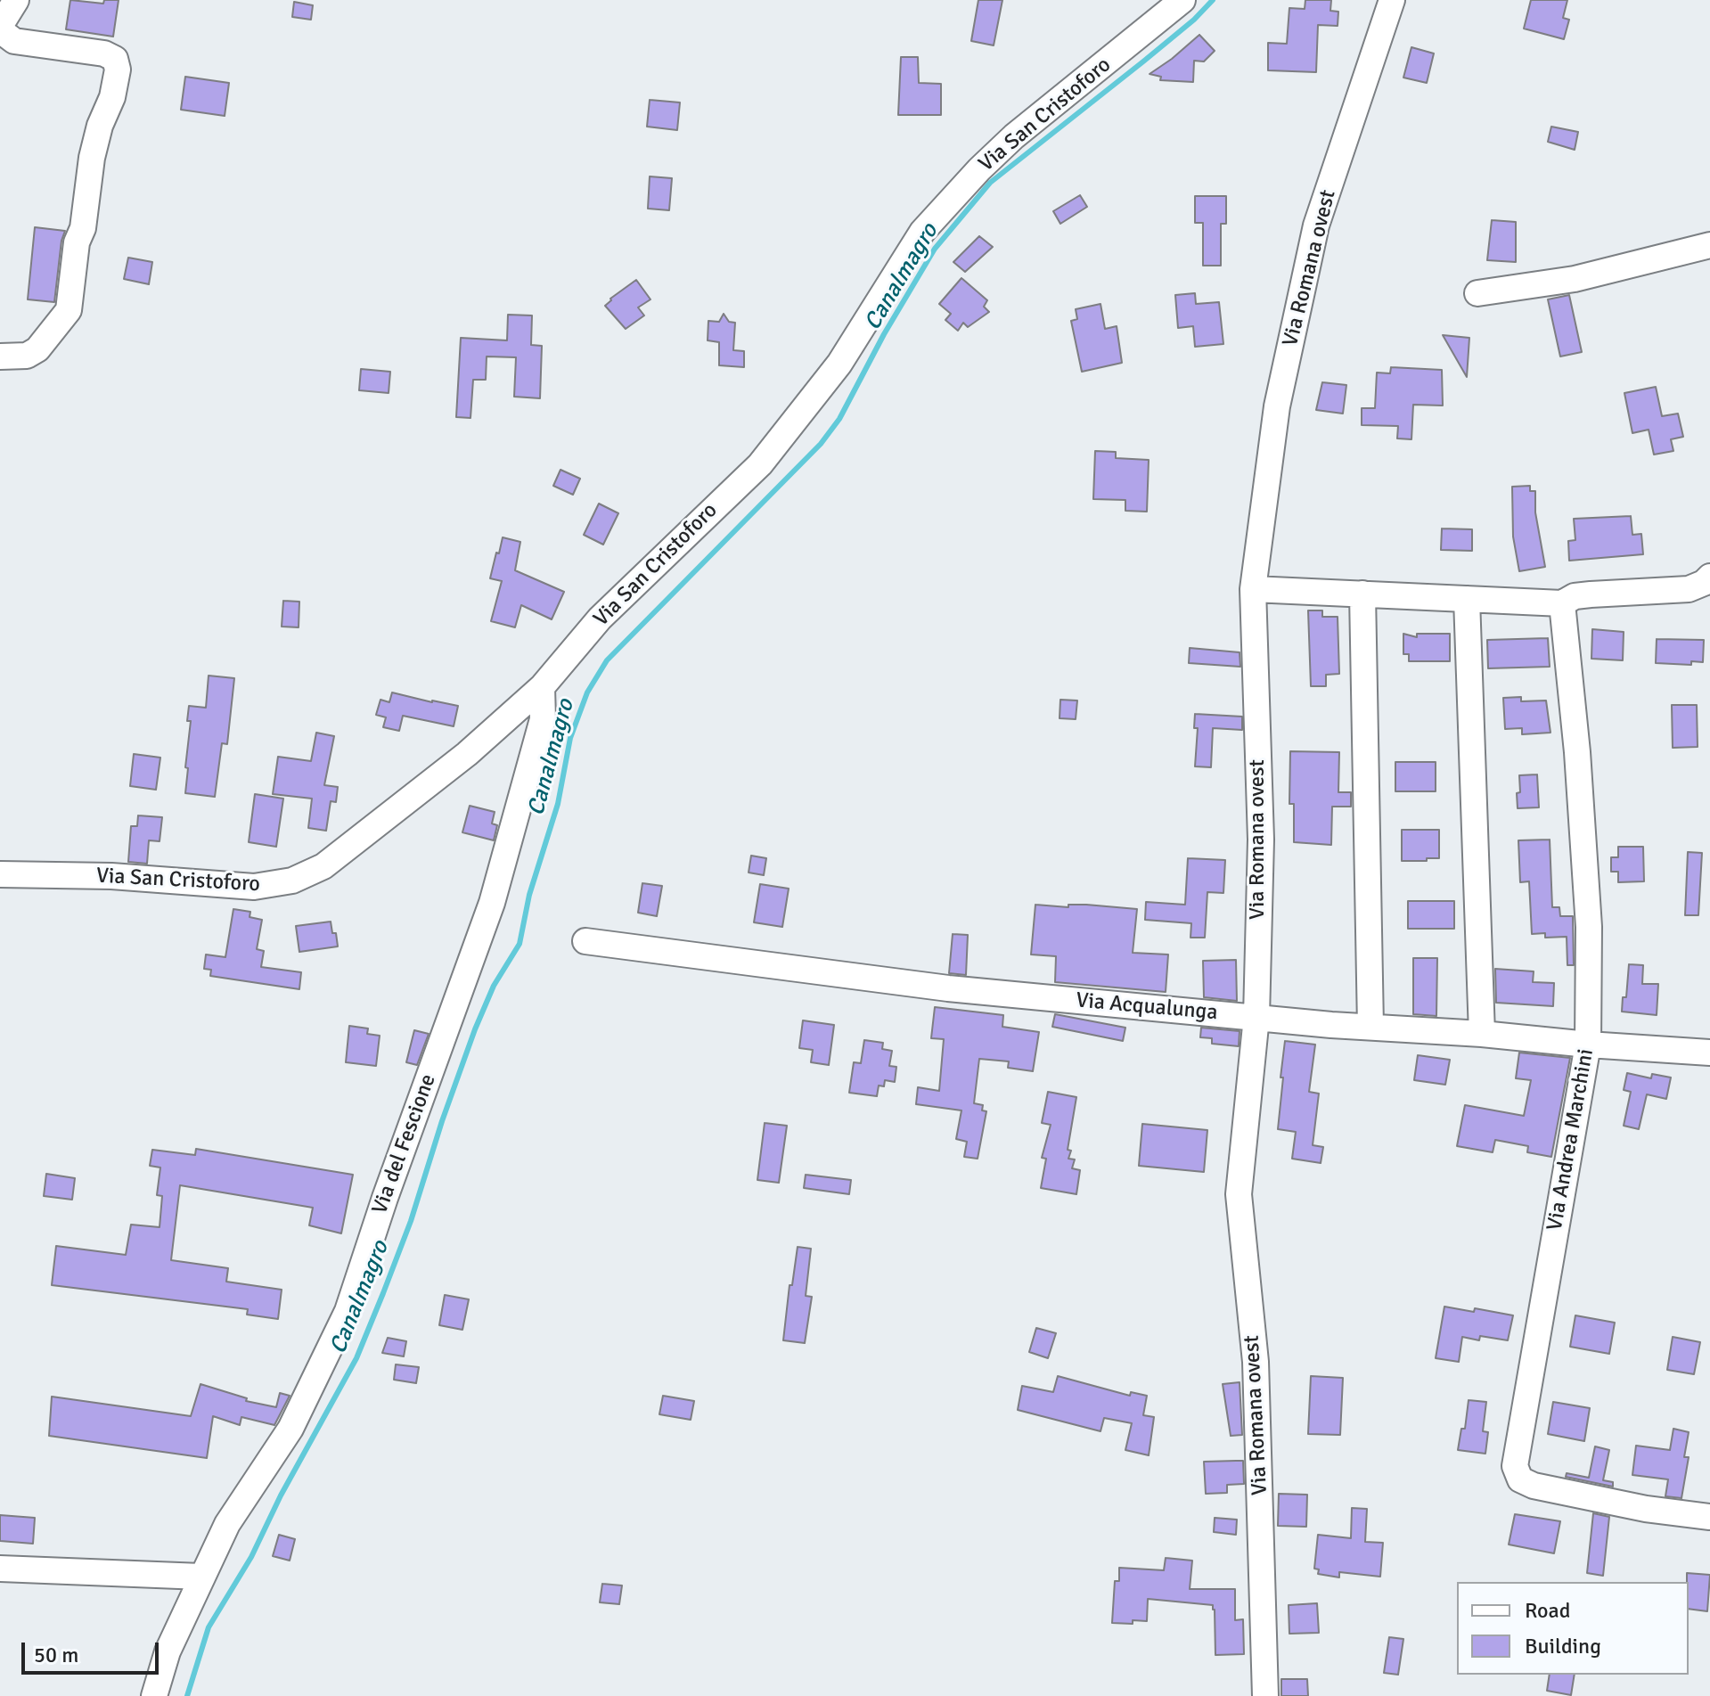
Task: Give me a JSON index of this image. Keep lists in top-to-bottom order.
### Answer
{
  "streets": {
    "street": [
      "Via San Cristoforo",
      "Via Romana ovest",
      "Via Acqualunga",
      "Via Andrea Marchini",
      "Via del Fescione"
    ]
  },
  "crossings": [
    ["Via San Cristoforo", "Via del Fescione"],
    ["Via Romana ovest", "Via Acqualunga"],
    ["Via Acqualunga", "Via Andrea Marchini"]
  ],
  "water": ["Canalmagro"],
  "legend": ["Road", "Building"],
  "scale_bar": "50 m"
}
